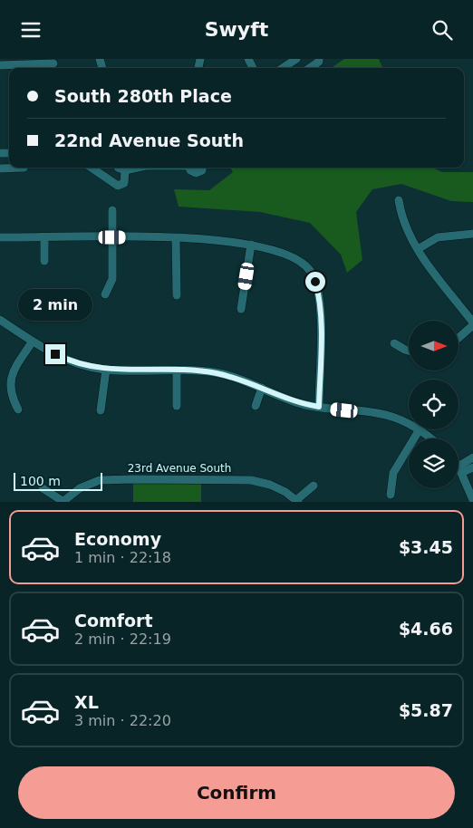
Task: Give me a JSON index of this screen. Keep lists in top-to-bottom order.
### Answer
{
  "streets": {
    "street": ["23rd Avenue South"]
  },
  "scale_bar": "100 m",
  "north": "right",
  "page": {
    "header": "Swyft",
    "banner": ["South 280th Place", "22nd Avenue South"],
    "bubble": "2 min",
    "scale": "100 m",
    "list": [
      {
        "name": "Economy",
        "note": "1 min · 22:18",
        "value": "$3.45"
      },
      {
        "name": "Comfort",
        "note": "2 min · 22:19",
        "value": "$4.66"
      },
      {
        "name": "XL",
        "note": "3 min · 22:20",
        "value": "$5.87"
      }
    ],
    "buttons": "Confirm"
  }
}
